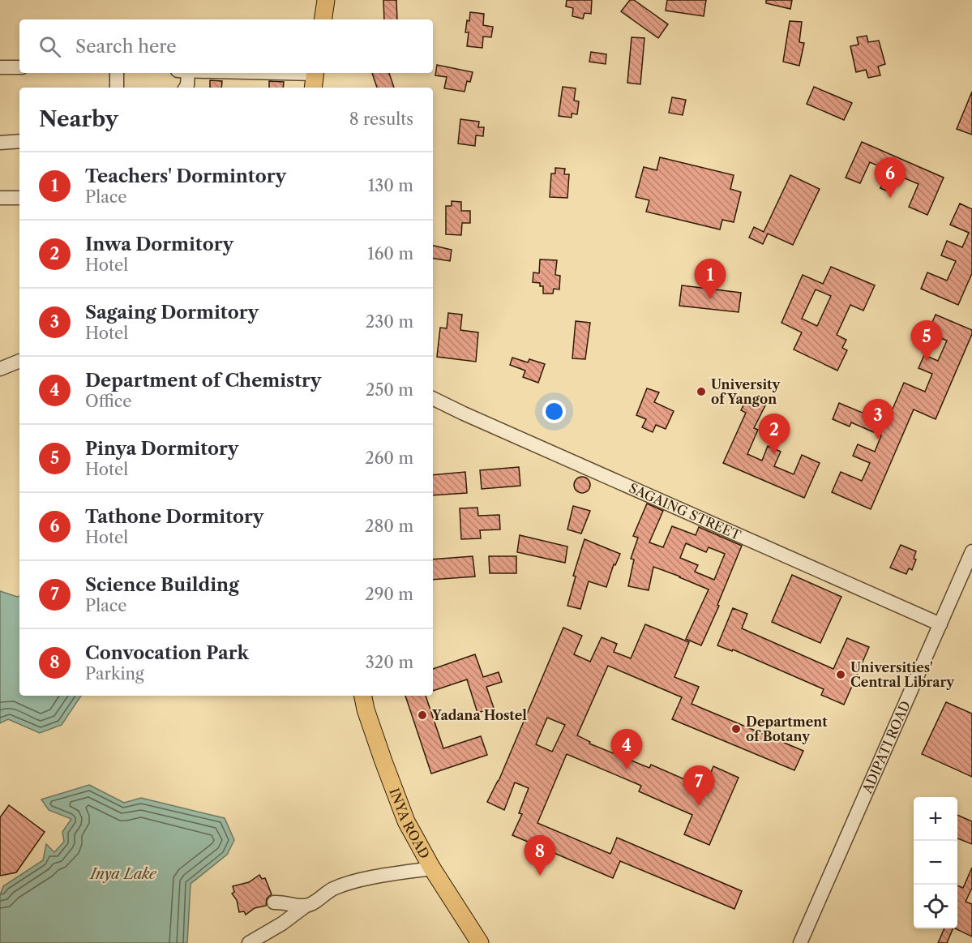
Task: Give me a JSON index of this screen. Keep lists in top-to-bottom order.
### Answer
{
  "streets": {
    "main road": ["INYA ROAD"],
    "street": ["SAGAING STREET", "ADIPATI ROAD"]
  },
  "crossings": [
    ["SAGAING STREET", "ADIPATI ROAD"]
  ],
  "water": ["Inya Lake"],
  "places": [
    "University of Yangon",
    "Universities' Central Library",
    "Yadana Hostel",
    "Department of Botany"
  ],
  "page": {
    "search": "Search here",
    "heading": ["Nearby", "8 results"],
    "list": [
      {
        "mark": "1",
        "name": "Teachers' Dormintory",
        "note": "Place",
        "value": "130 m"
      },
      {
        "mark": "2",
        "name": "Inwa Dormitory",
        "note": "Hotel",
        "value": "160 m"
      },
      {
        "mark": "3",
        "name": "Sagaing Dormitory",
        "note": "Hotel",
        "value": "230 m"
      },
      {
        "mark": "4",
        "name": "Department of Chemistry",
        "note": "Office",
        "value": "250 m"
      },
      {
        "mark": "5",
        "name": "Pinya Dormitory",
        "note": "Hotel",
        "value": "260 m"
      },
      {
        "mark": "6",
        "name": "Tathone Dormitory",
        "note": "Hotel",
        "value": "280 m"
      },
      {
        "mark": "7",
        "name": "Science Building",
        "note": "Place",
        "value": "290 m"
      },
      {
        "mark": "8",
        "name": "Convocation Park",
        "note": "Parking",
        "value": "320 m"
      }
    ],
    "pins": [
      "6",
      "1",
      "5",
      "3",
      "2",
      "4",
      "7",
      "8"
    ],
    "map_buttons": ["+", "−"]
  }
}
